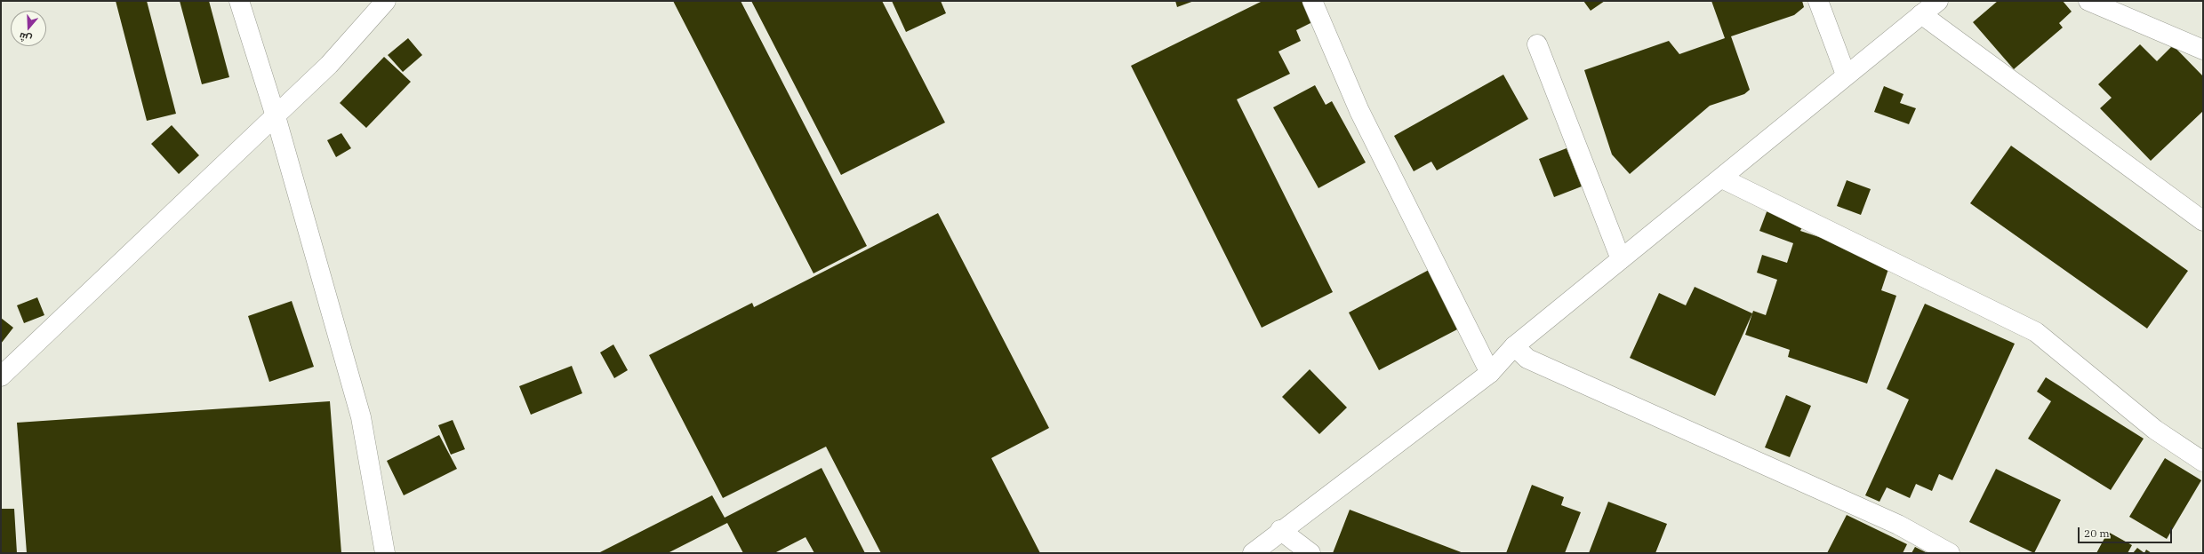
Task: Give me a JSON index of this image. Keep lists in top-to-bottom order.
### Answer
{
  "scale_bar": "20 m",
  "north": "bottom"
}
